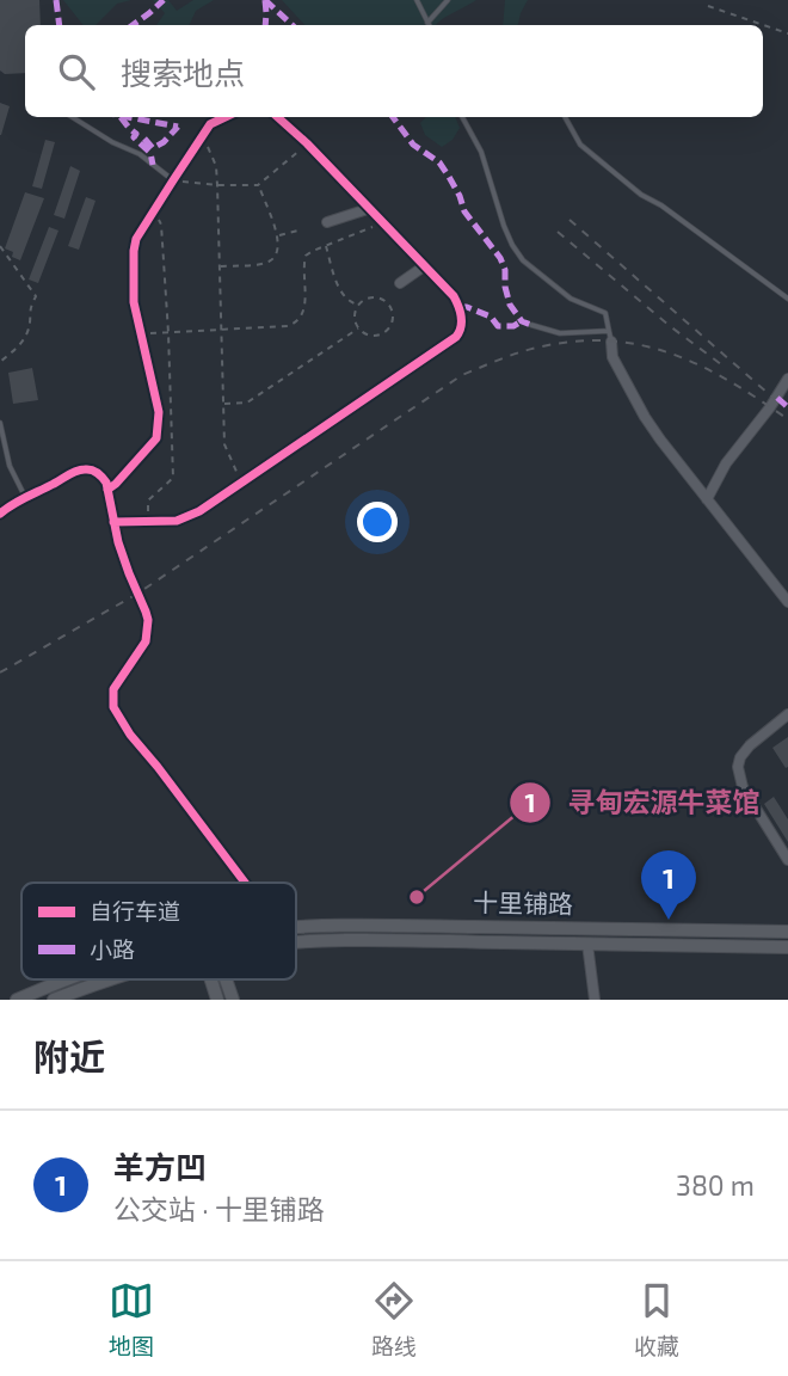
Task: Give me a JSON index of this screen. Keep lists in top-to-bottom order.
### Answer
{
  "streets": {
    "main road": ["十里铺路"]
  },
  "places": ["寻甸宏源牛菜馆"],
  "legend": ["自行车道", "小路"],
  "page": {
    "search": "搜索地点",
    "pins": "1",
    "heading": "附近",
    "list": [
      {
        "mark": "1",
        "name": "羊方凹",
        "note": "公交站 · 十里铺路",
        "value": "380 m"
      }
    ],
    "nav": ["地图", "路线", "收藏"]
  }
}
